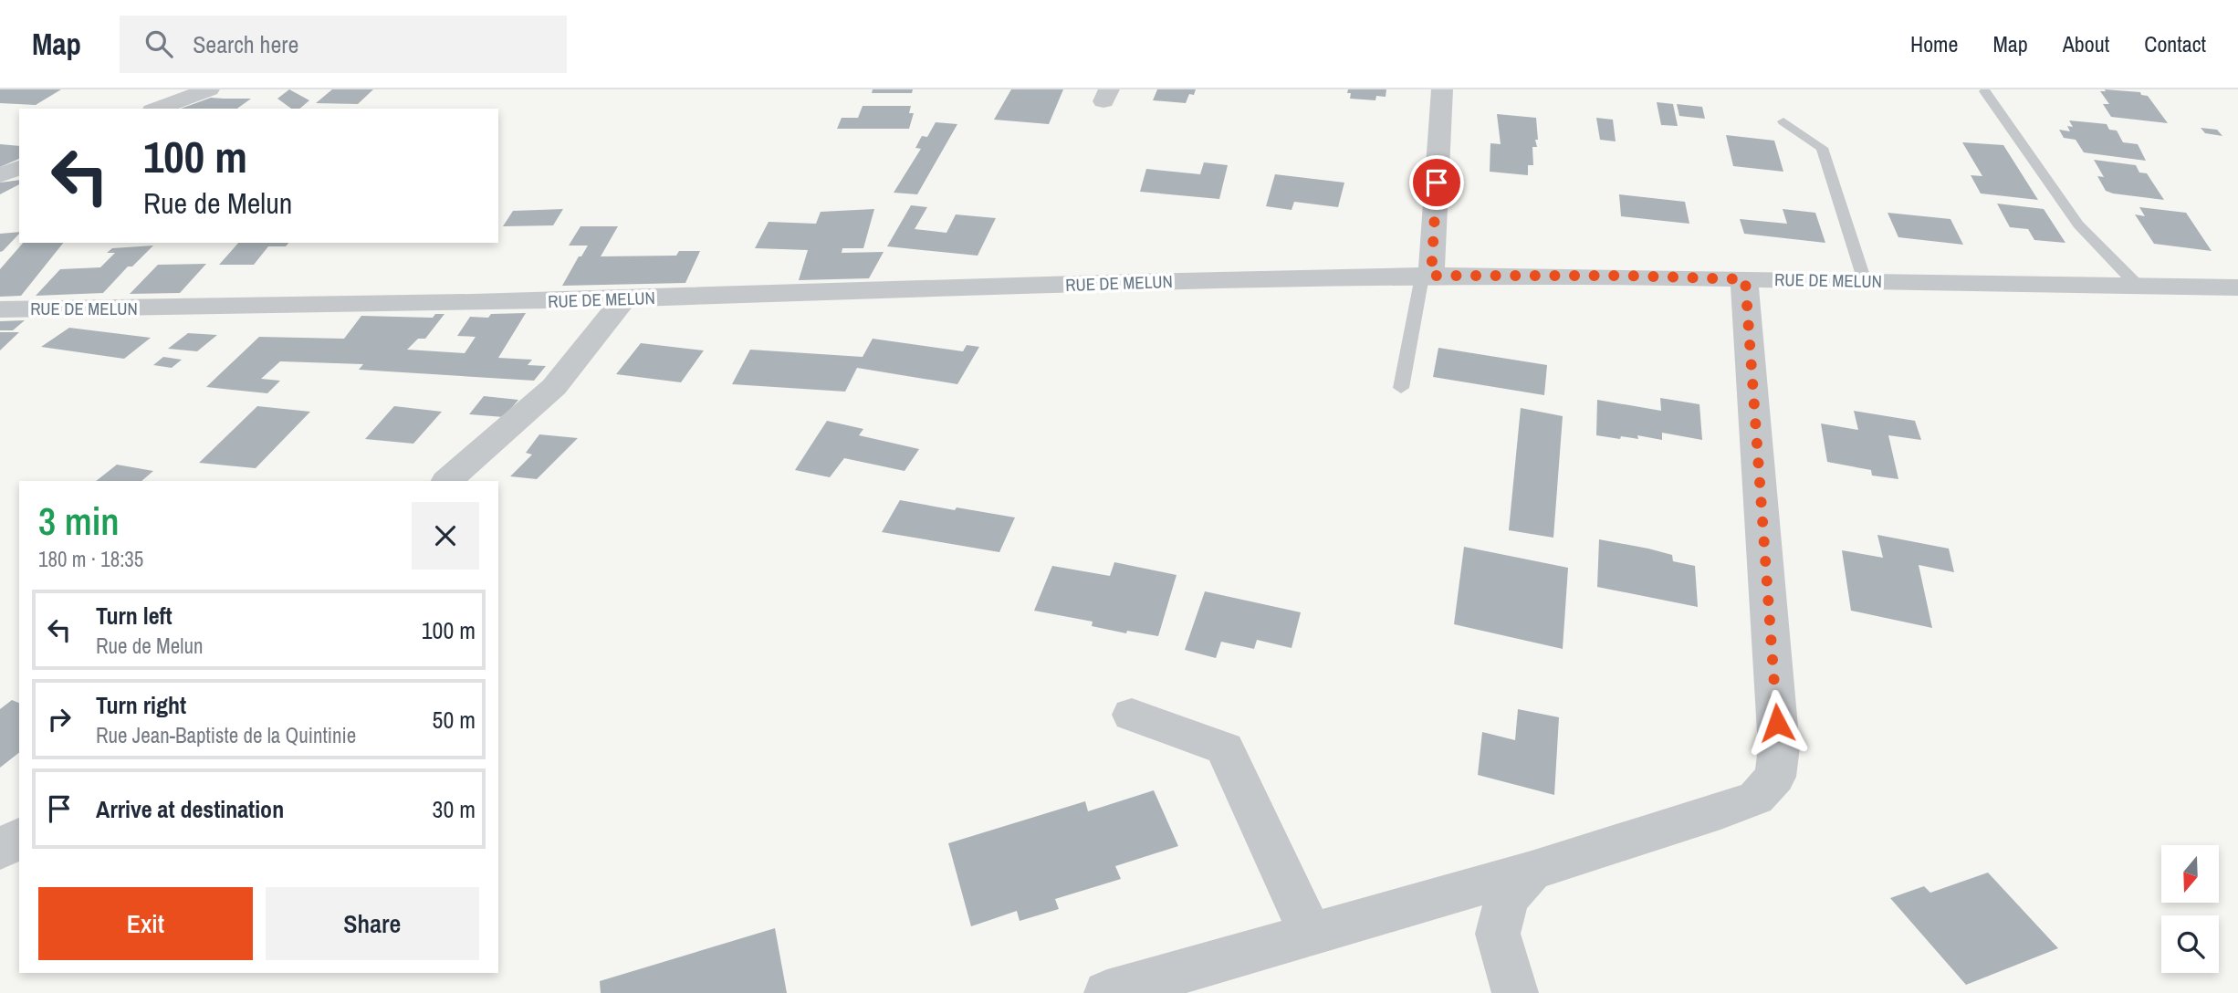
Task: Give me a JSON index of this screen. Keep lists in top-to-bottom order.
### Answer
{
  "streets": {
    "street": ["RUE DE MELUN"]
  },
  "north": "bottom",
  "page": {
    "header": "Map",
    "search": "Search here",
    "nav": [
      "Home",
      "Map",
      "About",
      "Contact"
    ],
    "turn": ["100 m", "Rue de Melun"],
    "heading": ["3 min", "180 m · 18:35"],
    "list": [
      {
        "name": "Turn left",
        "note": "Rue de Melun",
        "value": "100 m"
      },
      {
        "name": "Turn right",
        "note": "Rue Jean-Baptiste de la Quintinie",
        "value": "50 m"
      },
      {
        "name": "Arrive at destination",
        "value": "30 m"
      }
    ],
    "buttons": ["Exit", "Share"]
  }
}
